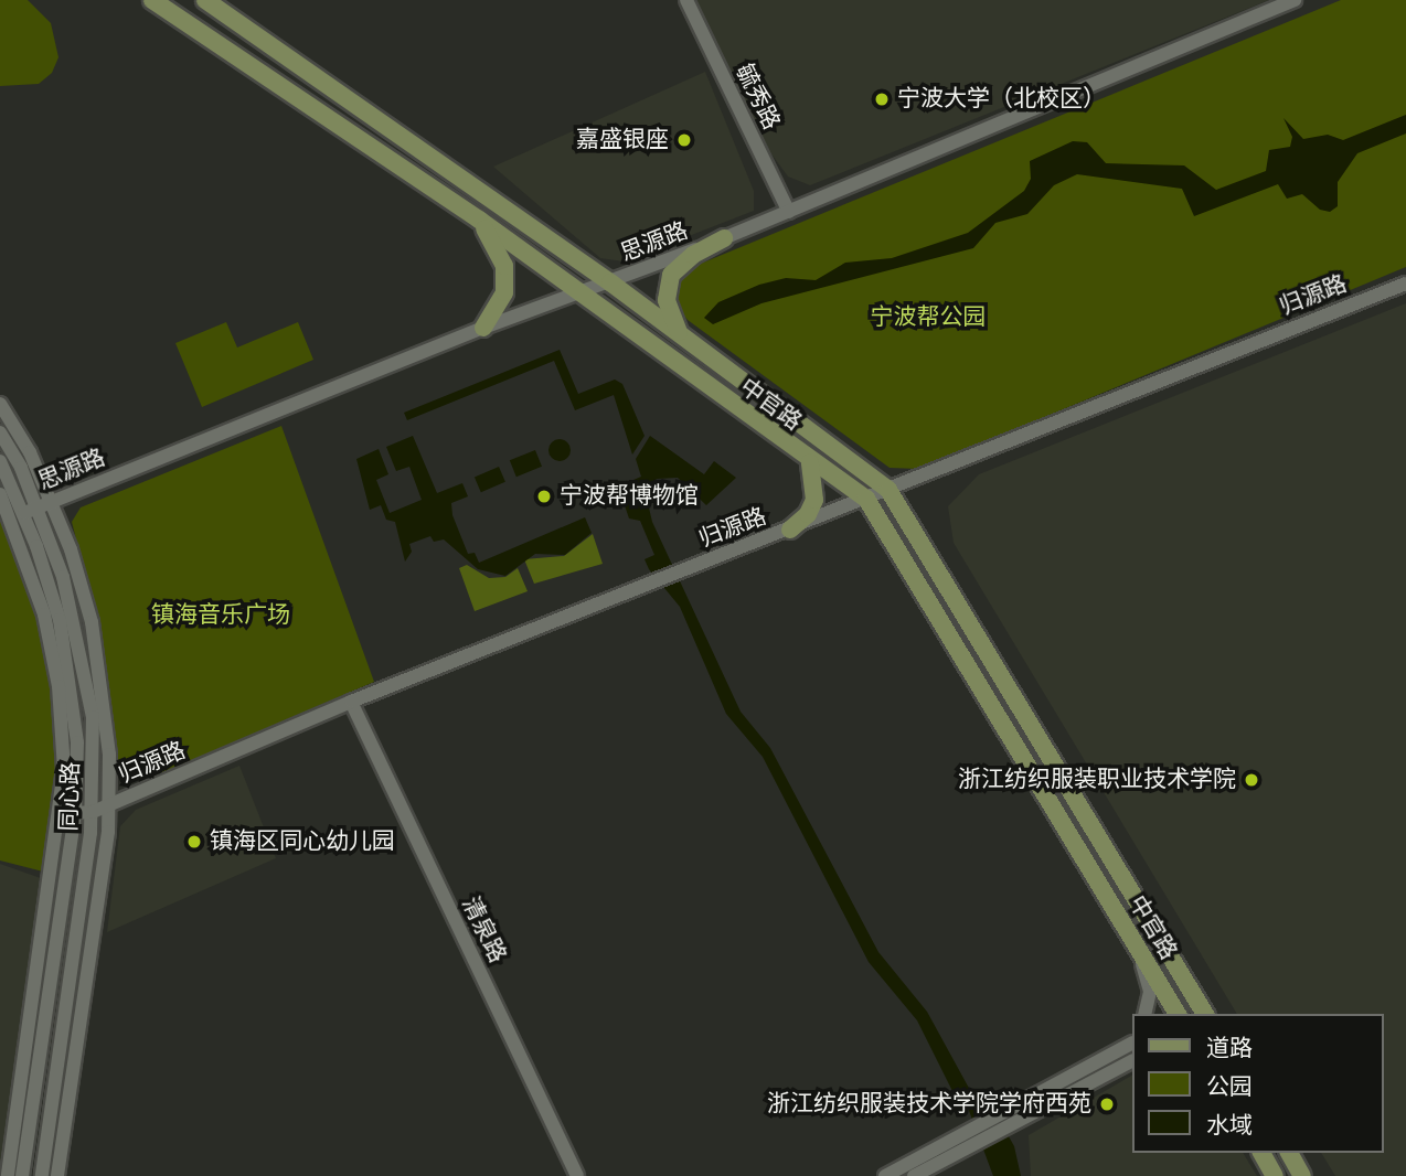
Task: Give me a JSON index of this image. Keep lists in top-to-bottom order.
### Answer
{
  "streets": {
    "main road": ["中官路"],
    "street": [
      "毓秀路",
      "思源路",
      "归源路",
      "同心路",
      "清泉路"
    ]
  },
  "crossings": [
    ["毓秀路", "思源路"],
    ["思源路", "中官路"],
    ["思源路", "同心路"],
    ["归源路", "中官路"],
    ["归源路", "同心路"],
    ["归源路", "清泉路"]
  ],
  "parks": ["宁波帮公园", "镇海音乐广场"],
  "places": [
    "宁波大学（北校区）",
    "嘉盛银座",
    "宁波帮博物馆",
    "浙江纺织服装职业技术学院",
    "镇海区同心幼儿园",
    "浙江纺织服装技术学院学府西苑"
  ],
  "legend": ["道路", "公园", "水域"]
}
